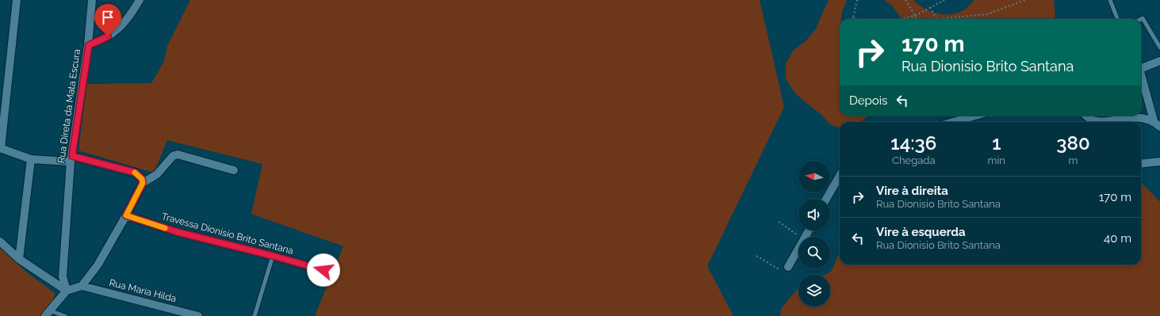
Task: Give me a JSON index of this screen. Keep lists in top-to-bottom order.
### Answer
{
  "streets": {
    "street": ["Rua Direta da Mata Escura", "Travessa Dionisio Brito Santana", "Rua Maria Hilda"]
  },
  "north": "left",
  "page": {
    "turn": ["170 m", "Rua Dionisio Brito Santana"],
    "then": "Depois",
    "eta": [
      "14:36",
      "Chegada",
      "1",
      "min",
      "380",
      "m"
    ],
    "list": [
      {
        "name": "Vire à direita",
        "note": "Rua Dionisio Brito Santana",
        "value": "170 m"
      },
      {
        "name": "Vire à esquerda",
        "note": "Rua Dionisio Brito Santana",
        "value": "40 m"
      }
    ]
  }
}
